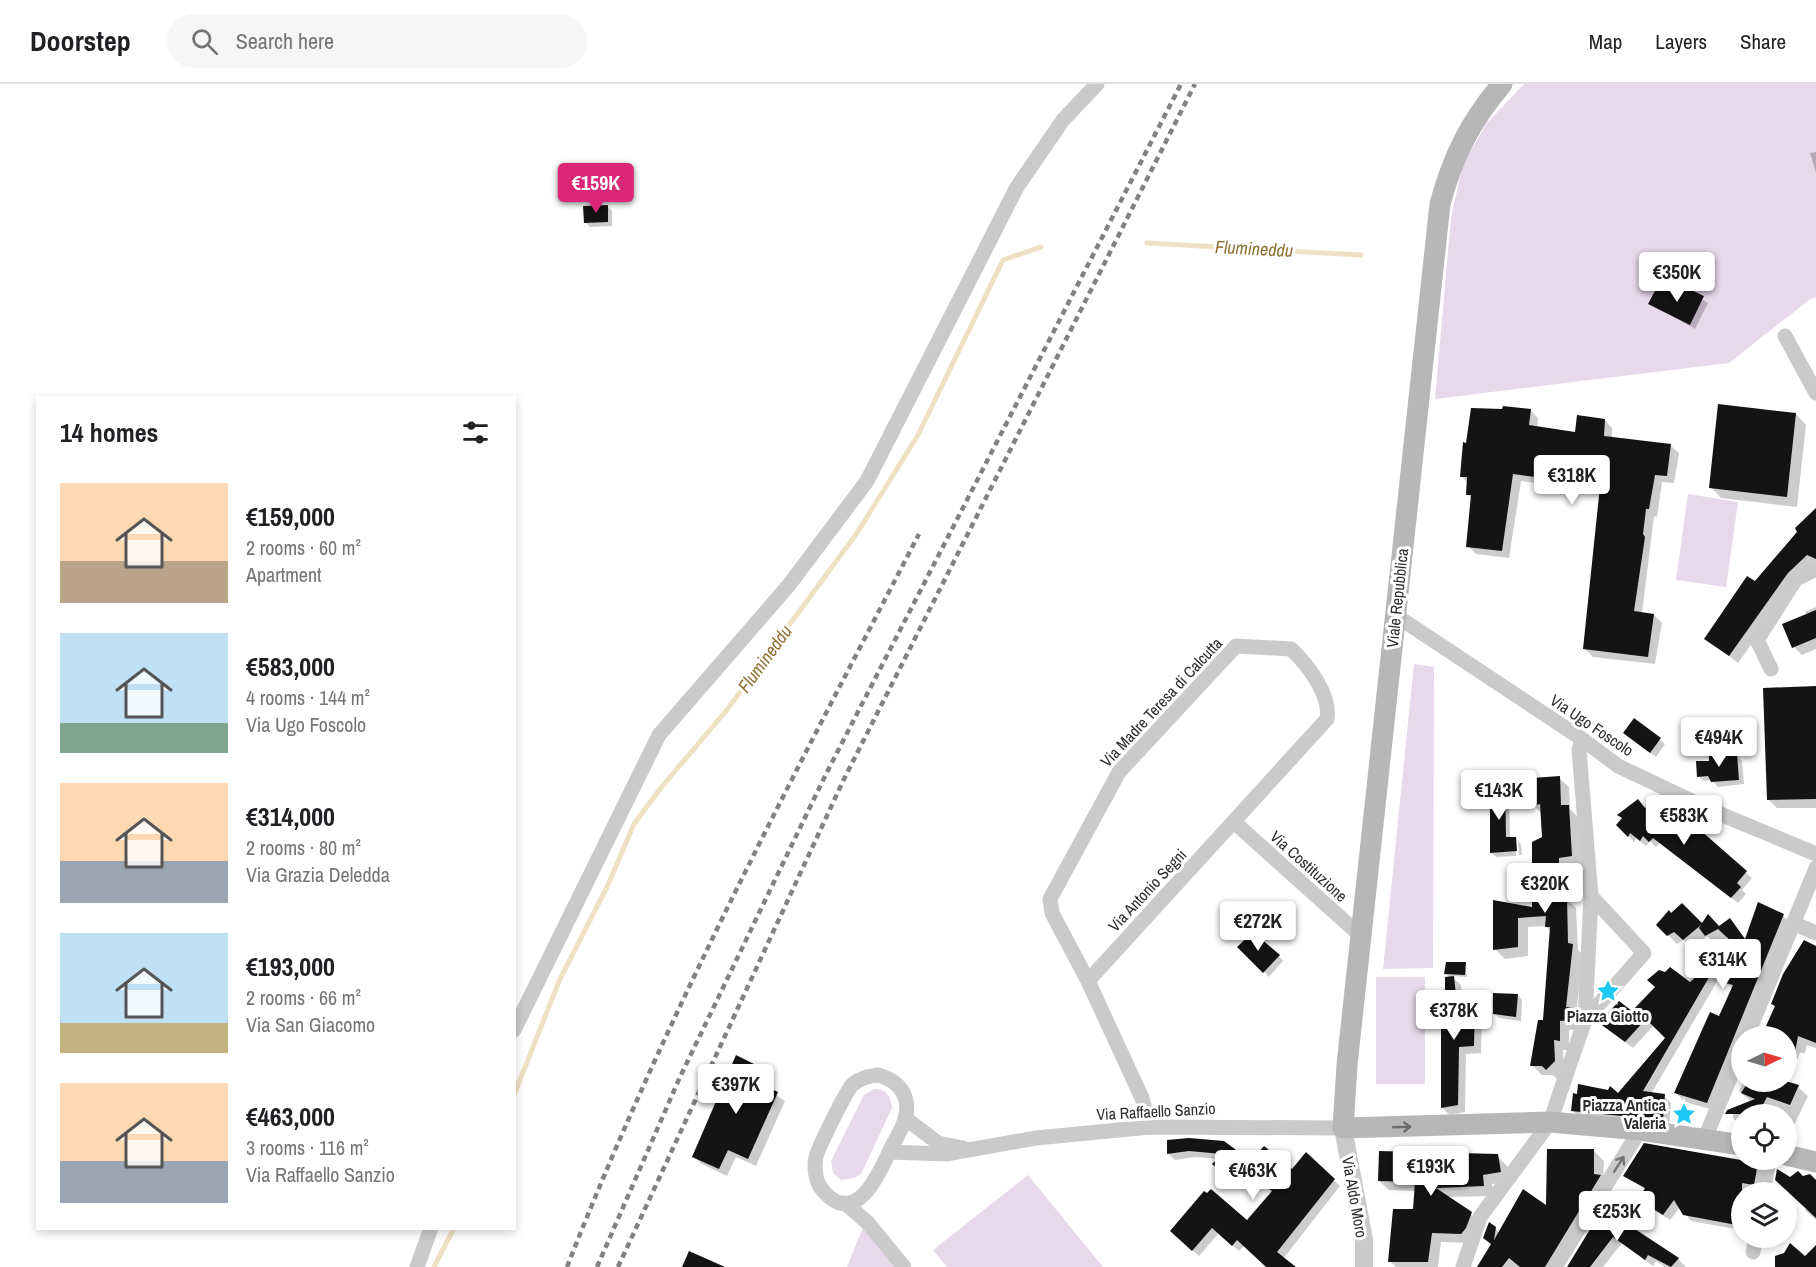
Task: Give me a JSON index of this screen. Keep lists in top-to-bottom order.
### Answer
{
  "streets": {
    "main road": ["Viale Repubblica"],
    "street": [
      "Via Madre Teresa di Calcutta",
      "Via Ugo Foscolo",
      "Via Costituzione",
      "Via Antonio Segni",
      "Via Raffaello Sanzio",
      "Via Aldo Moro"
    ]
  },
  "crossings": [
    ["Viale Repubblica", "Via Ugo Foscolo"],
    ["Viale Repubblica", "Via Costituzione"],
    ["Viale Repubblica", "Via Raffaello Sanzio"],
    ["Viale Repubblica", "Via Aldo Moro"],
    ["Via Madre Teresa di Calcutta", "Via Costituzione"],
    ["Via Madre Teresa di Calcutta", "Via Antonio Segni"],
    ["Via Madre Teresa di Calcutta", "Via Raffaello Sanzio"],
    ["Via Costituzione", "Via Antonio Segni"],
    ["Via Raffaello Sanzio", "Via Aldo Moro"]
  ],
  "water": ["Flumineddu"],
  "places": {
    "place": ["Piazza Giotto", "Piazza Antica Valeria"]
  },
  "north": "right",
  "page": {
    "header": "Doorstep",
    "search": "Search here",
    "nav": ["Map", "Layers", "Share"],
    "price": [
      "€159K",
      "€350K",
      "€318K",
      "€494K",
      "€143K",
      "€583K",
      "€320K",
      "€272K",
      "€314K",
      "€378K",
      "€397K",
      "€193K",
      "€463K",
      "€253K"
    ],
    "heading": "14 homes",
    "list": [
      {
        "name": "€159,000",
        "note": "2 rooms · 60 m² · Apartment"
      },
      {
        "name": "€583,000",
        "note": "4 rooms · 144 m² · Via Ugo Foscolo"
      },
      {
        "name": "€314,000",
        "note": "2 rooms · 80 m² · Via Grazia Deledda"
      },
      {
        "name": "€193,000",
        "note": "2 rooms · 66 m² · Via San Giacomo"
      },
      {
        "name": "€463,000",
        "note": "3 rooms · 116 m² · Via Raffaello Sanzio"
      }
    ]
  }
}
